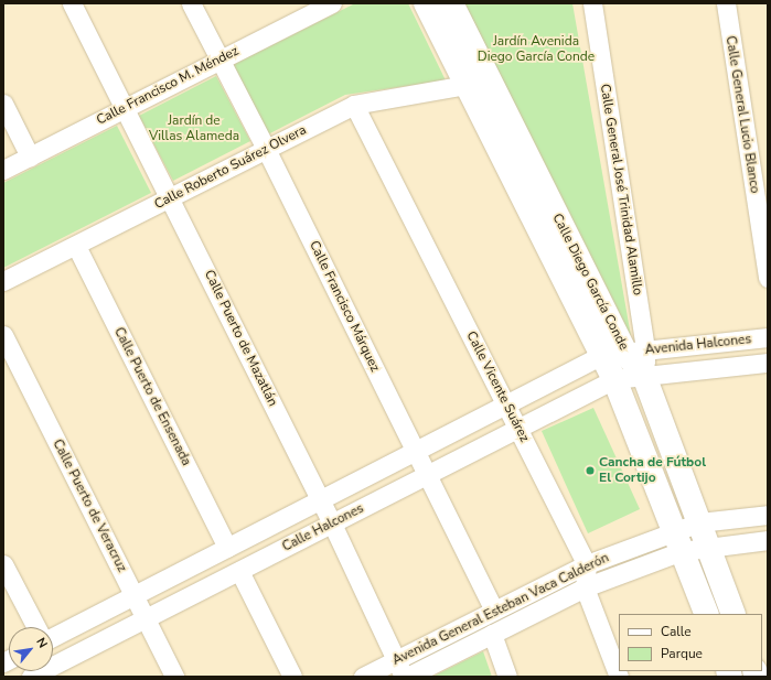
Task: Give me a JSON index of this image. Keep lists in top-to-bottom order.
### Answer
{
  "streets": {
    "street": [
      "Calle Francisco M. Méndez",
      "Calle General Lucio Blanco",
      "Calle Roberto Suárez Olvera",
      "Calle General José Trinidad Alamillo",
      "Calle Diego García Conde",
      "Calle Francisco Márquez",
      "Calle Puerto de Mazatlán",
      "Avenida Halcones",
      "Calle Vicente Suárez",
      "Calle Puerto de Ensenada",
      "Calle Puerto de Veracruz",
      "Calle Halcones",
      "Avenida General Esteban Vaca Calderón"
    ]
  },
  "crossings": [
    ["Calle Francisco M. Méndez", "Calle Francisco Márquez"],
    ["Calle Francisco M. Méndez", "Calle Puerto de Mazatlán"],
    ["Calle Roberto Suárez Olvera", "Calle Diego García Conde"],
    ["Calle Roberto Suárez Olvera", "Calle Francisco Márquez"],
    ["Calle Roberto Suárez Olvera", "Calle Puerto de Mazatlán"],
    ["Calle Roberto Suárez Olvera", "Calle Vicente Suárez"],
    ["Calle Roberto Suárez Olvera", "Calle Puerto de Ensenada"],
    ["Calle General José Trinidad Alamillo", "Calle Diego García Conde"],
    ["Calle General José Trinidad Alamillo", "Avenida Halcones"],
    ["Calle General José Trinidad Alamillo", "Calle Halcones"],
    ["Calle Diego García Conde", "Avenida Halcones"],
    ["Calle Diego García Conde", "Calle Halcones"],
    ["Calle Diego García Conde", "Avenida General Esteban Vaca Calderón"],
    ["Calle Francisco Márquez", "Calle Halcones"],
    ["Calle Francisco Márquez", "Avenida General Esteban Vaca Calderón"],
    ["Calle Puerto de Mazatlán", "Calle Halcones"],
    ["Calle Puerto de Mazatlán", "Avenida General Esteban Vaca Calderón"],
    ["Avenida Halcones", "Calle Halcones"],
    ["Calle Vicente Suárez", "Calle Halcones"],
    ["Calle Vicente Suárez", "Avenida General Esteban Vaca Calderón"],
    ["Calle Puerto de Ensenada", "Calle Halcones"],
    ["Calle Puerto de Veracruz", "Calle Halcones"]
  ],
  "parks": ["Jardín Avenida Diego García Conde", "Jardín de Villas Alameda"],
  "places": ["Cancha de Fútbol El Cortijo"],
  "legend": ["Calle", "Parque"],
  "north": "top right"
}
